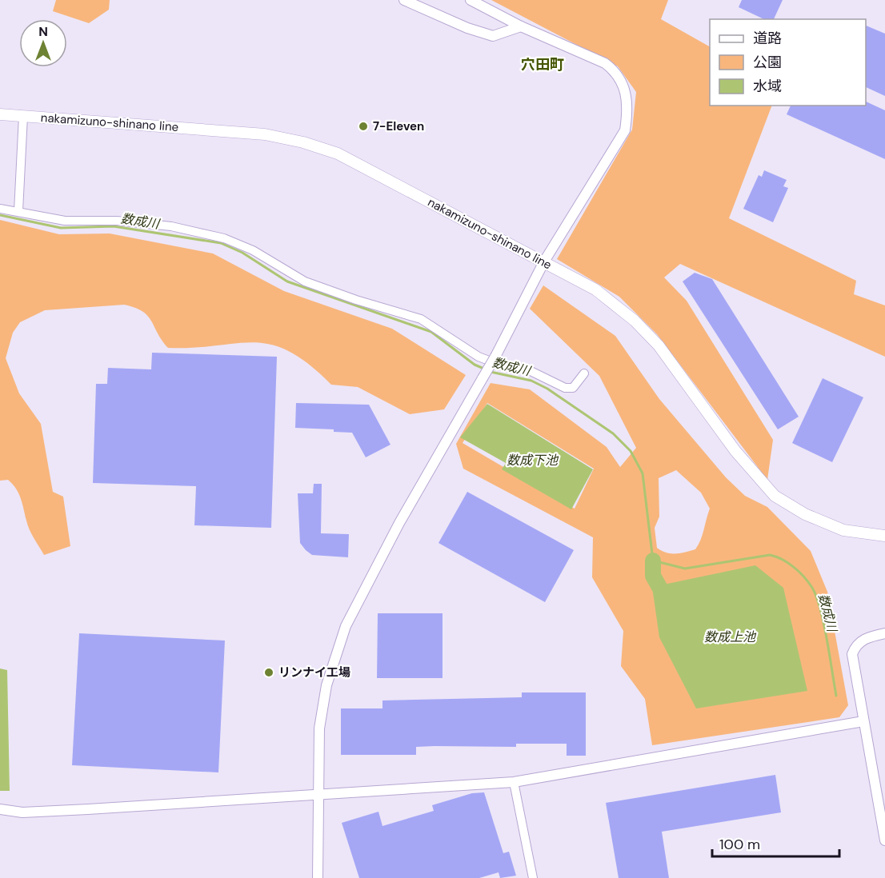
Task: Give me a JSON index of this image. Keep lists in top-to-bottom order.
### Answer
{
  "streets": {
    "main road": ["nakamizuno-shinano line"]
  },
  "districts": ["穴田町"],
  "water": ["数成川", "数成下池", "数成上池"],
  "places": ["7-Eleven", "リンナイ工場"],
  "legend": ["道路", "公園", "水域"],
  "scale_bar": "100 m",
  "north": "top"
}
